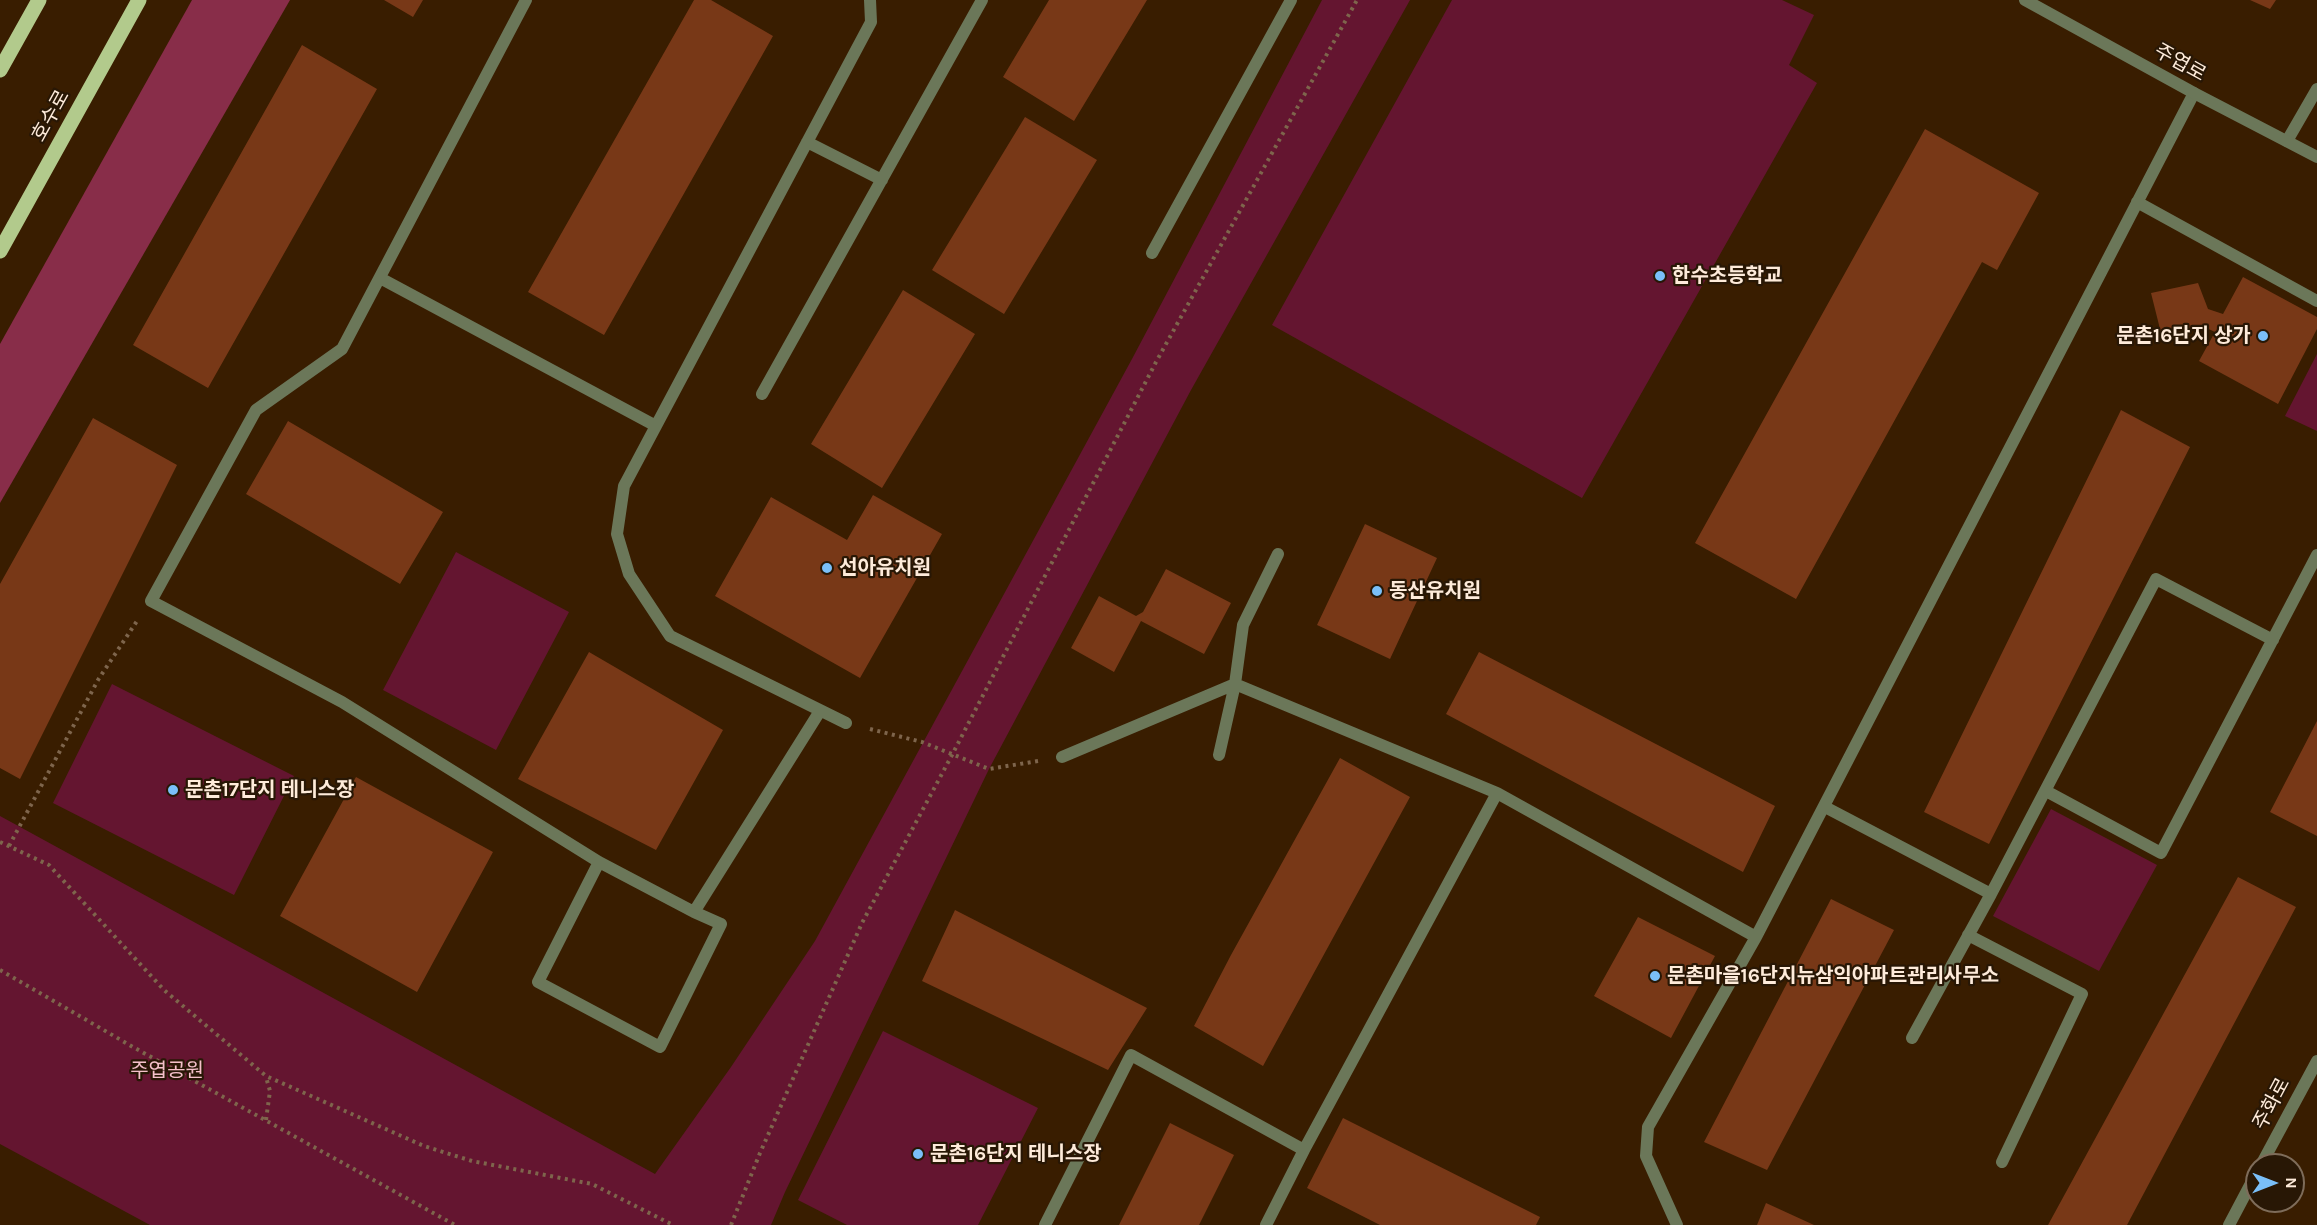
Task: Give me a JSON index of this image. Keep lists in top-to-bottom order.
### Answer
{
  "streets": {
    "main road": ["호수로"],
    "street": ["주엽로", "주화로"]
  },
  "parks": ["주엽공원"],
  "places": [
    "한수초등학교",
    "문촌16단지 상가",
    "선아유치원",
    "동산유치원",
    "문촌17단지 테니스장",
    "문촌마을16단지뉴삼익아파트관리사무소",
    "문촌16단지 테니스장"
  ],
  "north": "right"
}
